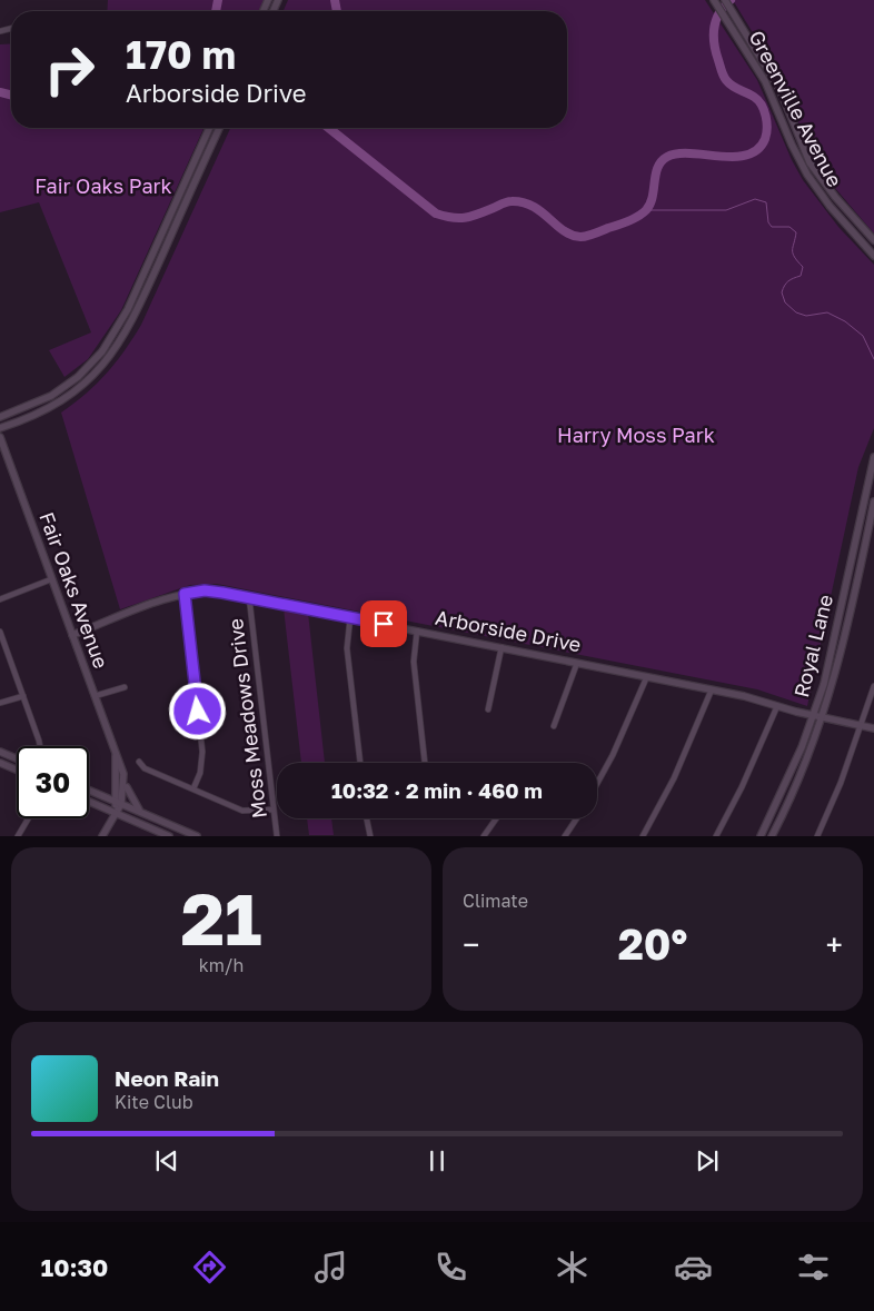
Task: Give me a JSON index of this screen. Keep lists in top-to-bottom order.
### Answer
{
  "streets": {
    "main road": [
      "Greenville Avenue",
      "Fair Oaks Avenue",
      "Arborside Drive",
      "Royal Lane"
    ],
    "street": ["Moss Meadows Drive"]
  },
  "crossings": [
    ["Fair Oaks Avenue", "Arborside Drive"],
    ["Arborside Drive", "Royal Lane"],
    ["Arborside Drive", "Moss Meadows Drive"]
  ],
  "parks": ["Fair Oaks Park", "Harry Moss Park"],
  "page": {
    "turn": ["170 m", "Arborside Drive"],
    "limit": "30",
    "trip": "10:32 · 2 min · 460 m",
    "tile": [
      ["21", "km/h"],
      "Climate"
    ],
    "heat": ["−", "20°", "+"],
    "song": ["Neon Rain", "Kite Club"],
    "tabs": "10:30"
  }
}
